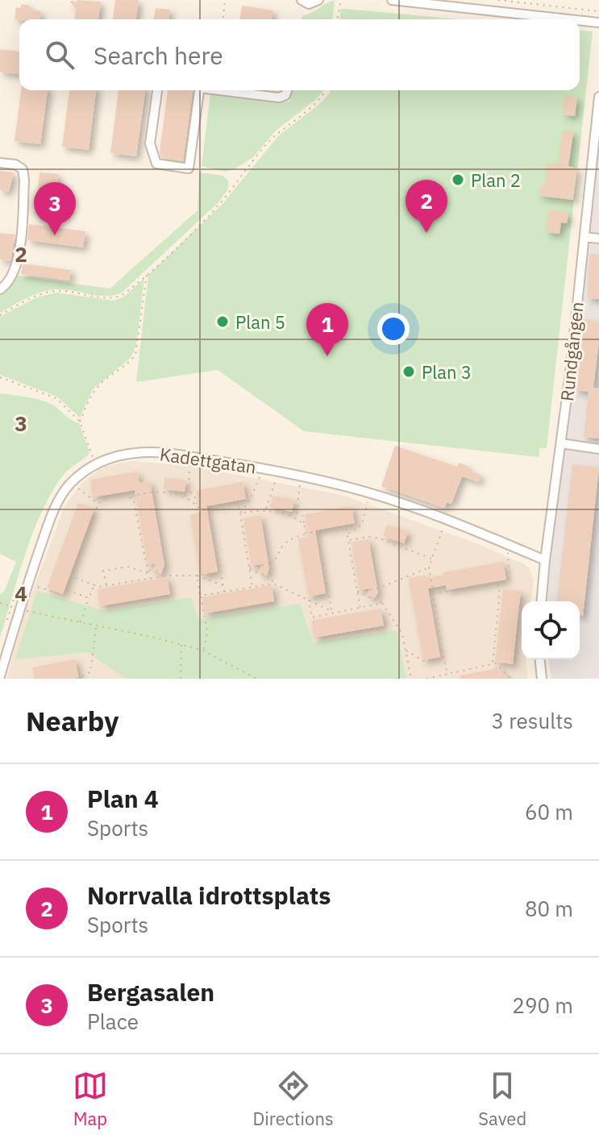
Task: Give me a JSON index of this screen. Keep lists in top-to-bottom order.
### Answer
{
  "streets": {
    "street": ["Rundgången", "Kadettgatan"]
  },
  "crossings": [
    ["Rundgången", "Kadettgatan"]
  ],
  "places": ["Plan 2", "Plan 5", "Plan 3"],
  "page": {
    "search": "Search here",
    "pins": ["2", "3", "1"],
    "heading": ["Nearby", "3 results"],
    "list": [
      {
        "mark": "1",
        "name": "Plan 4",
        "note": "Sports",
        "value": "60 m"
      },
      {
        "mark": "2",
        "name": "Norrvalla idrottsplats",
        "note": "Sports",
        "value": "80 m"
      },
      {
        "mark": "3",
        "name": "Bergasalen",
        "note": "Place",
        "value": "290 m"
      }
    ],
    "nav": ["Map", "Directions", "Saved"]
  },
  "grid": {
    "rows": ["2", "3", "4"]
  }
}
